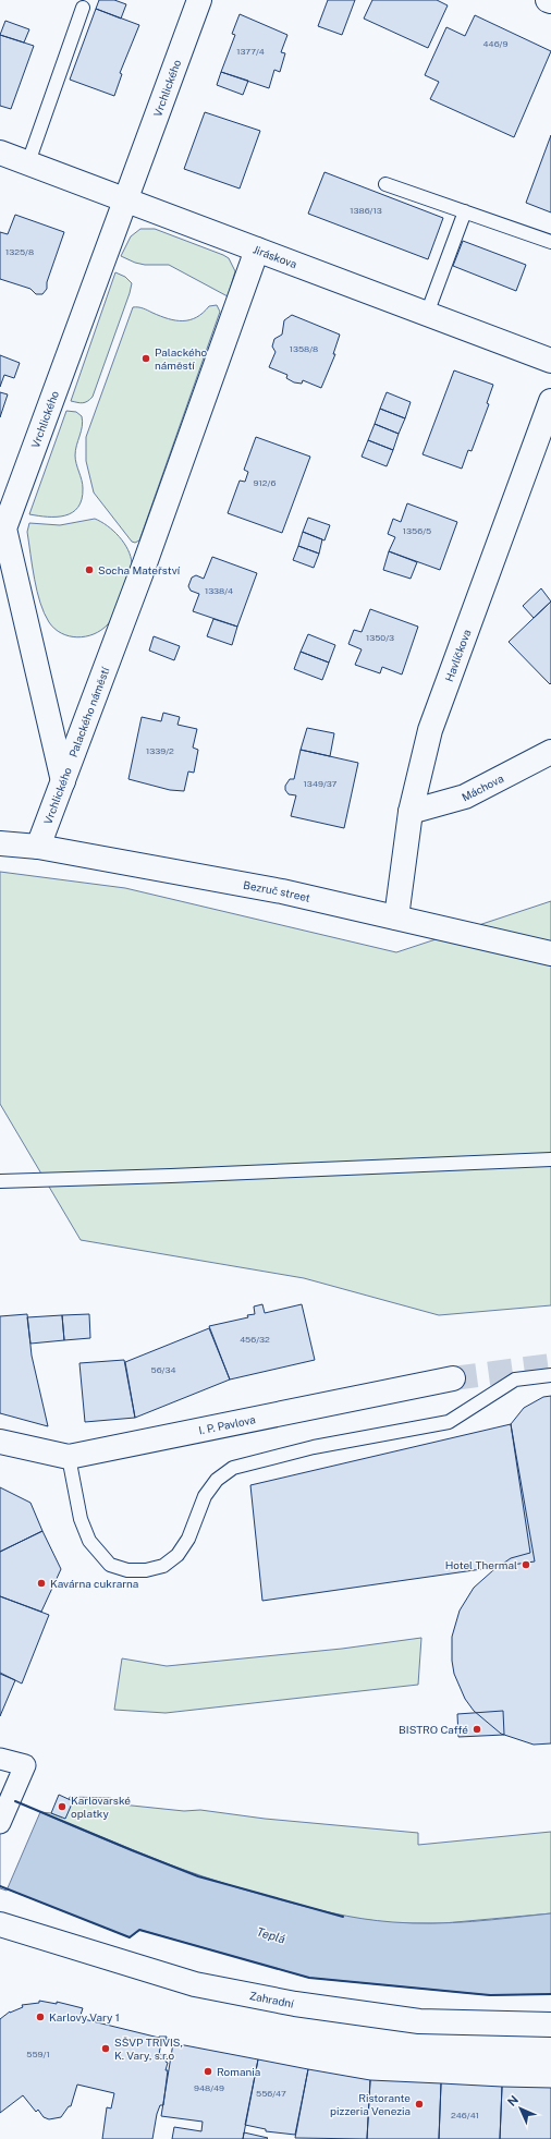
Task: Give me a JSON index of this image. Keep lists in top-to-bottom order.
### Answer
{
  "streets": {
    "street": [
      "Vrchlického",
      "Jiráskova",
      "Havlíčkova",
      "Palackého náměstí",
      "Máchova",
      "Bezruč street",
      "I. P. Pavlova",
      "Zahradní"
    ]
  },
  "crossings": [
    ["Vrchlického", "Jiráskova"],
    ["Vrchlického", "Palackého náměstí"],
    ["Vrchlického", "Bezruč street"],
    ["Jiráskova", "Palackého náměstí"],
    ["Havlíčkova", "Máchova"],
    ["Havlíčkova", "Bezruč street"]
  ],
  "water": ["Teplá"],
  "places": [
    "Palackého náměstí",
    "Socha Mateřství",
    "Hotel Thermal",
    "Kavárna cukrarna",
    "BISTRO Caffé",
    "Karlovarské oplatky",
    "Karlovy Vary 1",
    "SŠVP TRIVIS, K. Vary, s.r.o",
    "Romania",
    "Ristorante pizzeria Venezia"
  ],
  "house_numbers": [
    "446/9",
    "1377/4",
    "1386/13",
    "1325/8",
    "1358/8",
    "912/6",
    "1356/5",
    "1338/4",
    "1350/3",
    "1339/2",
    "1349/37",
    "456/32",
    "56/34",
    "559/1",
    "948/49",
    "556/47",
    "246/41"
  ],
  "north": "top left"
}
